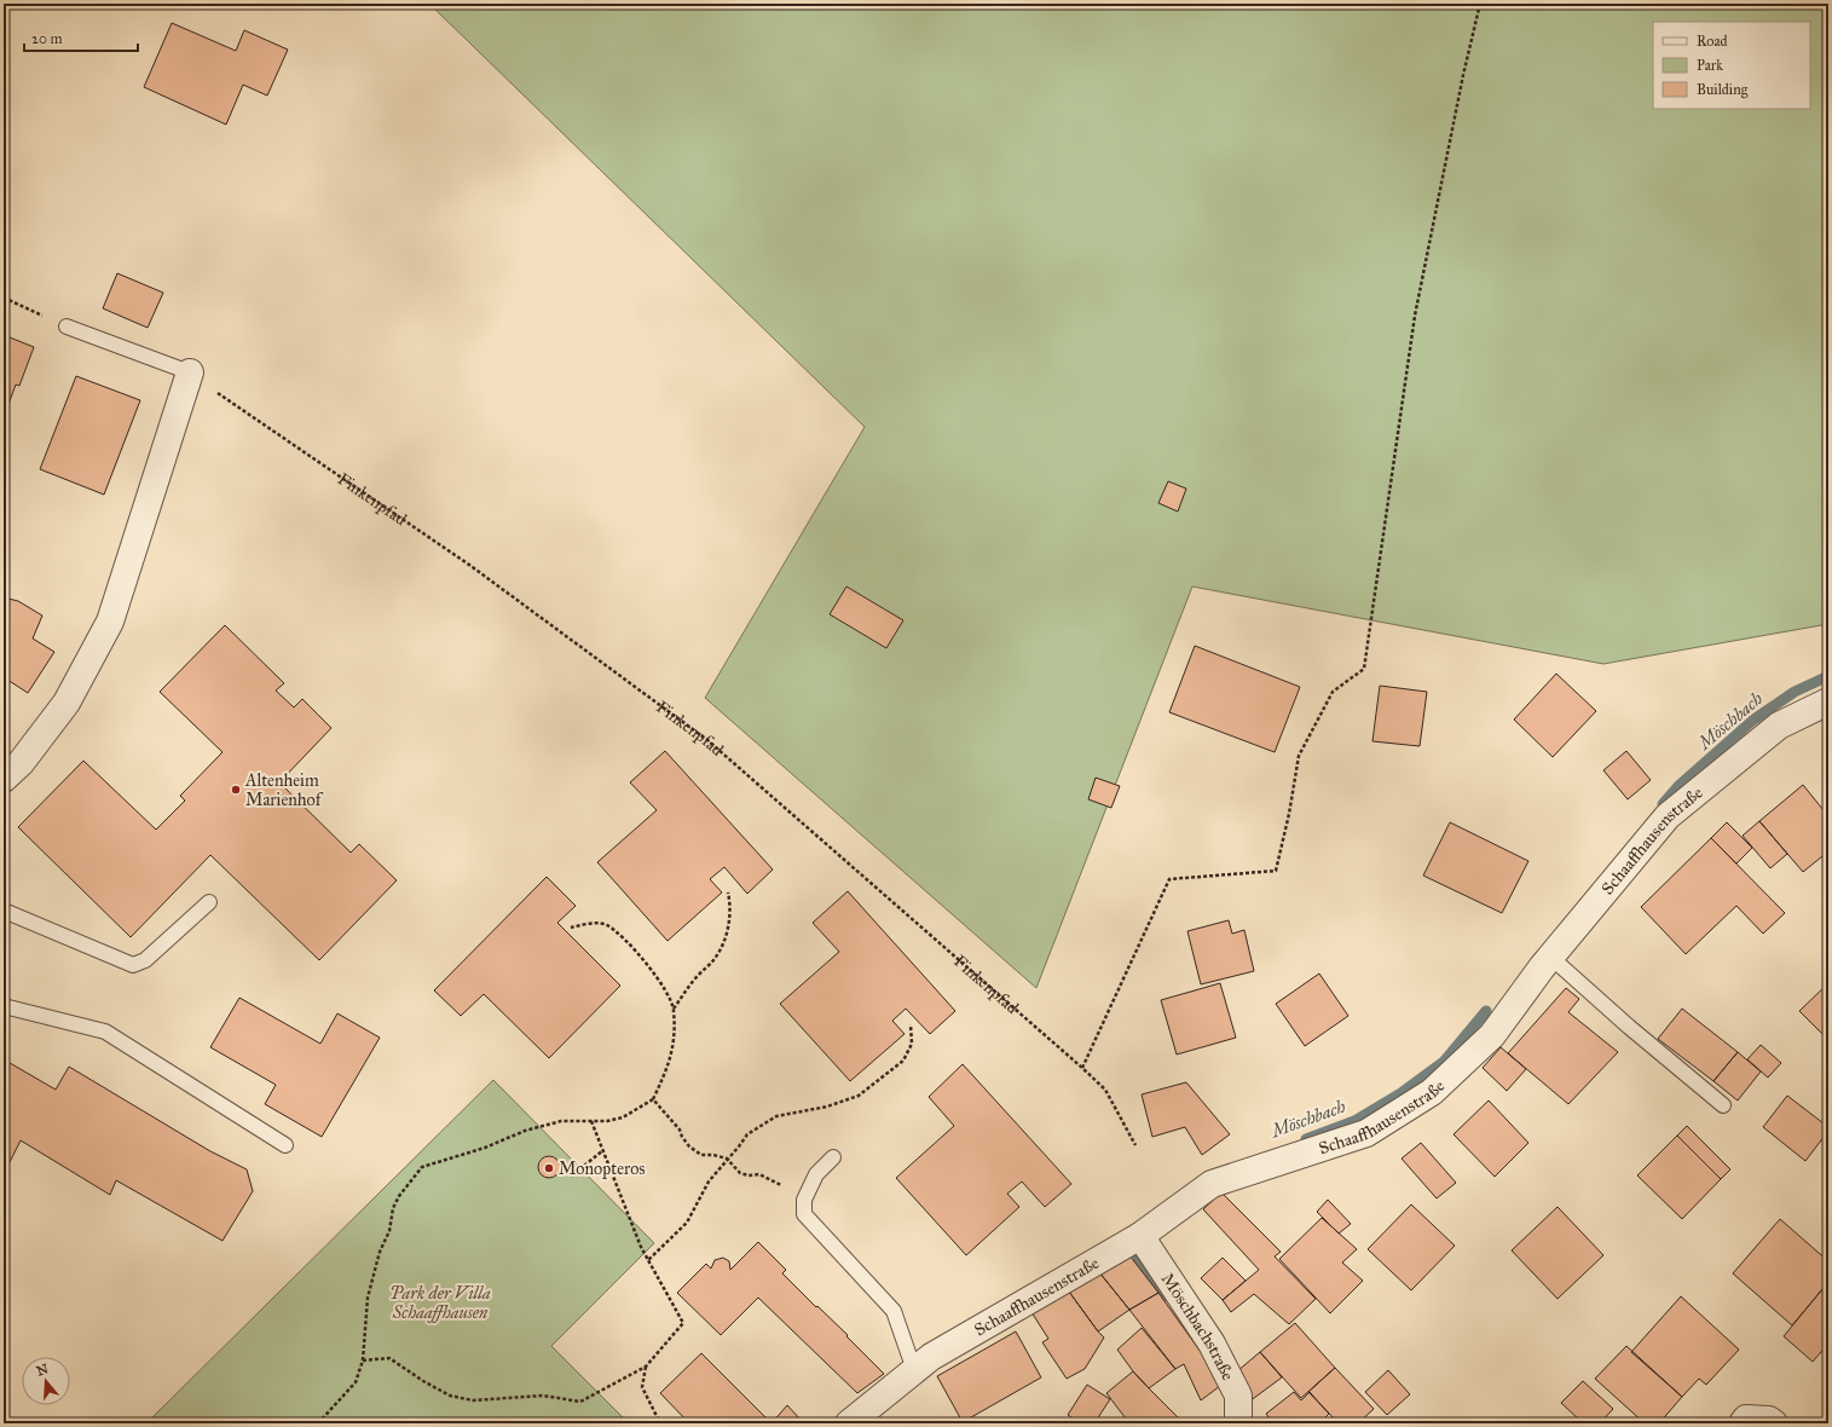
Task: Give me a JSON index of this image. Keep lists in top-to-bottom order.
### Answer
{
  "streets": {
    "street": ["Schaaffhausenstraße", "Möschbachstraße"],
    "path": ["Finkenpfad"]
  },
  "crossings": [
    ["Schaaffhausenstraße", "Möschbachstraße"]
  ],
  "water": ["Möschbach"],
  "parks": ["Park der Villa Schaaffhausen"],
  "places": ["Altenheim Marienhof", "Monopteros"],
  "legend": ["Road", "Park", "Building"],
  "scale_bar": "20 m",
  "north": "top"
}
